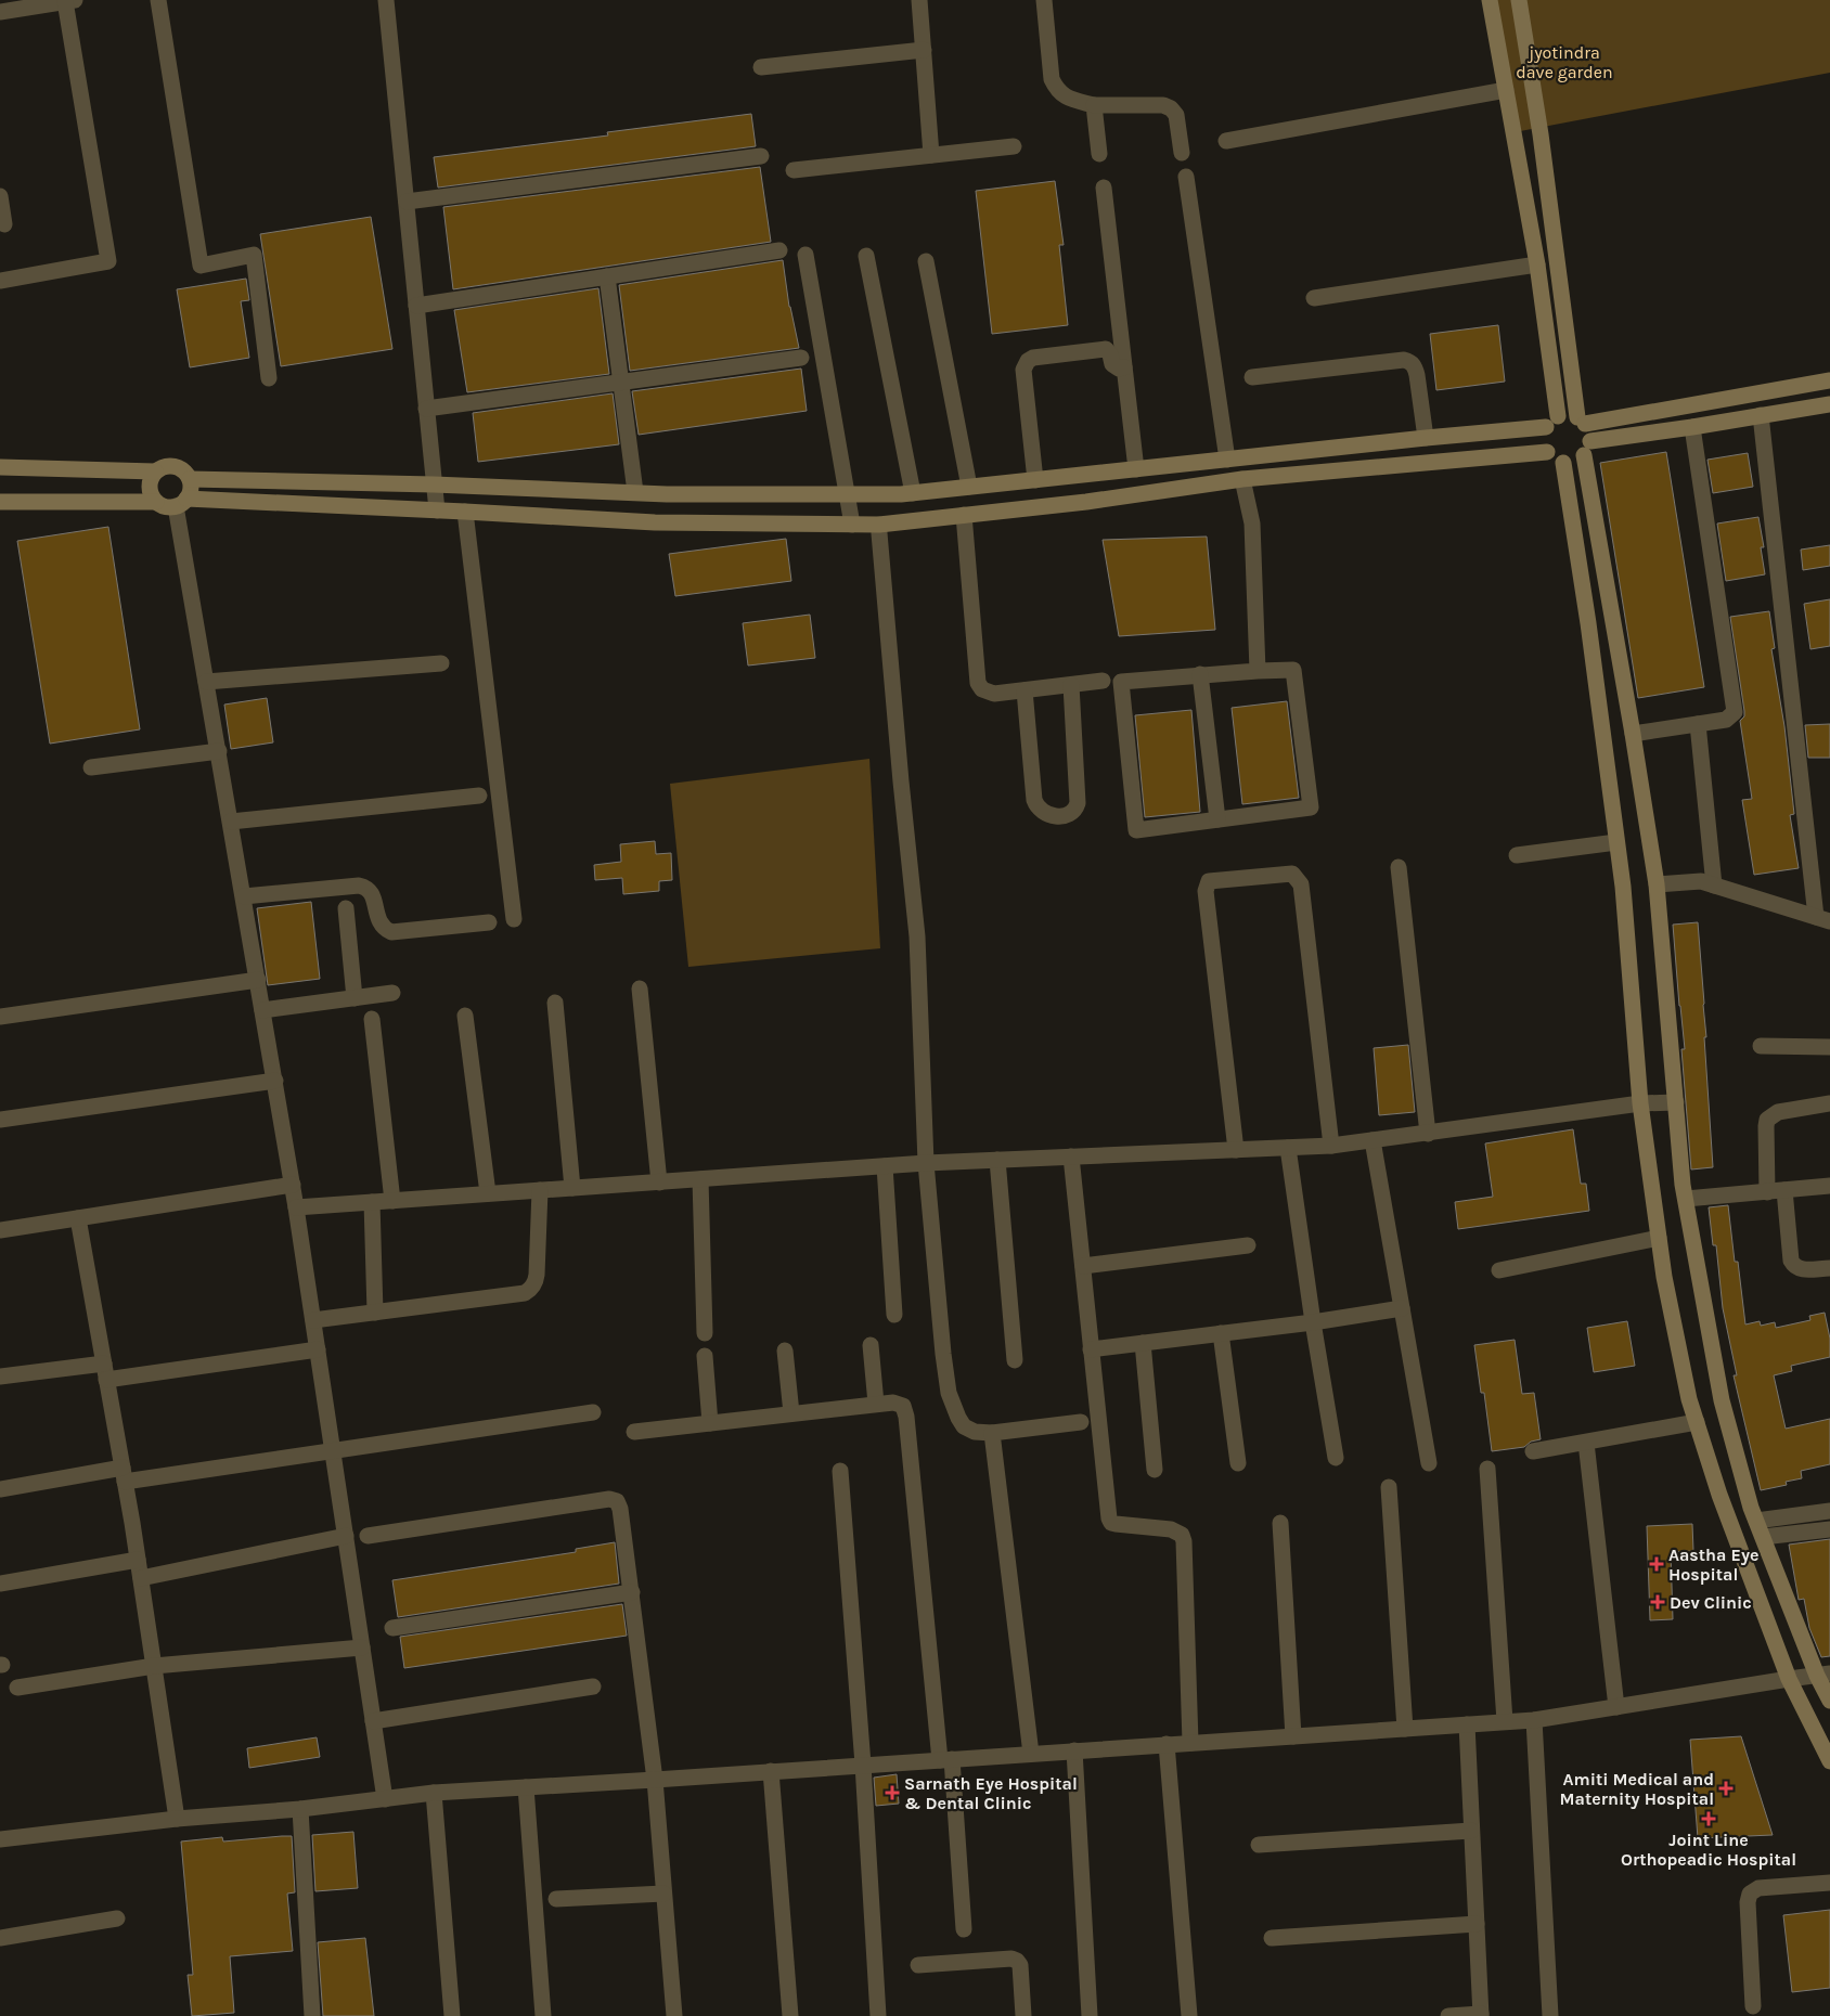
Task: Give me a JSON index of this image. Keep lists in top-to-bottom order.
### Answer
{
  "parks": ["jyotindra dave garden"],
  "places": {
    "health": [
      "Aastha Eye Hospital",
      "Dev Clinic",
      "Amiti Medical and Maternity Hospital",
      "Sarnath Eye Hospital & Dental Clinic",
      "Joint Line Orthopeadic Hospital"
    ]
  }
}
